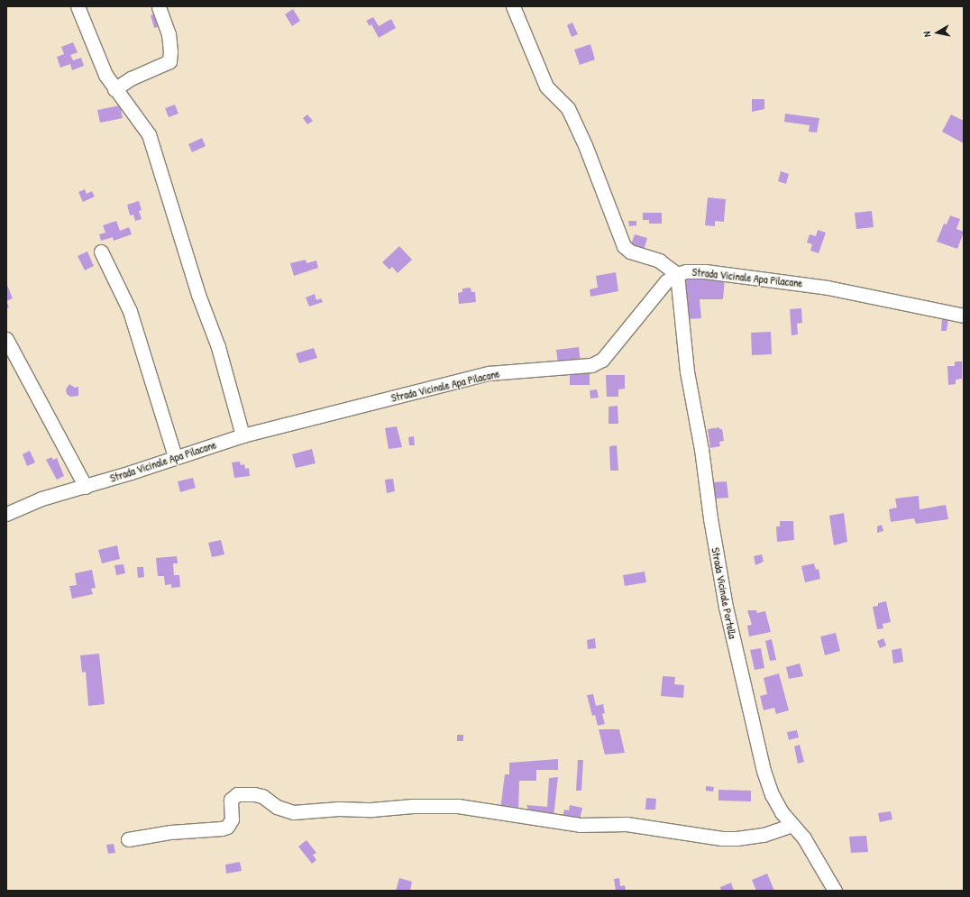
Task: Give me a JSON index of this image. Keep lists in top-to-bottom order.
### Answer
{
  "streets": {
    "street": ["Strada Vicinale Apa Pilacane", "Strada Vicinale Portella"]
  },
  "crossings": [
    ["Strada Vicinale Apa Pilacane", "Strada Vicinale Portella"]
  ],
  "north": "left"
}
